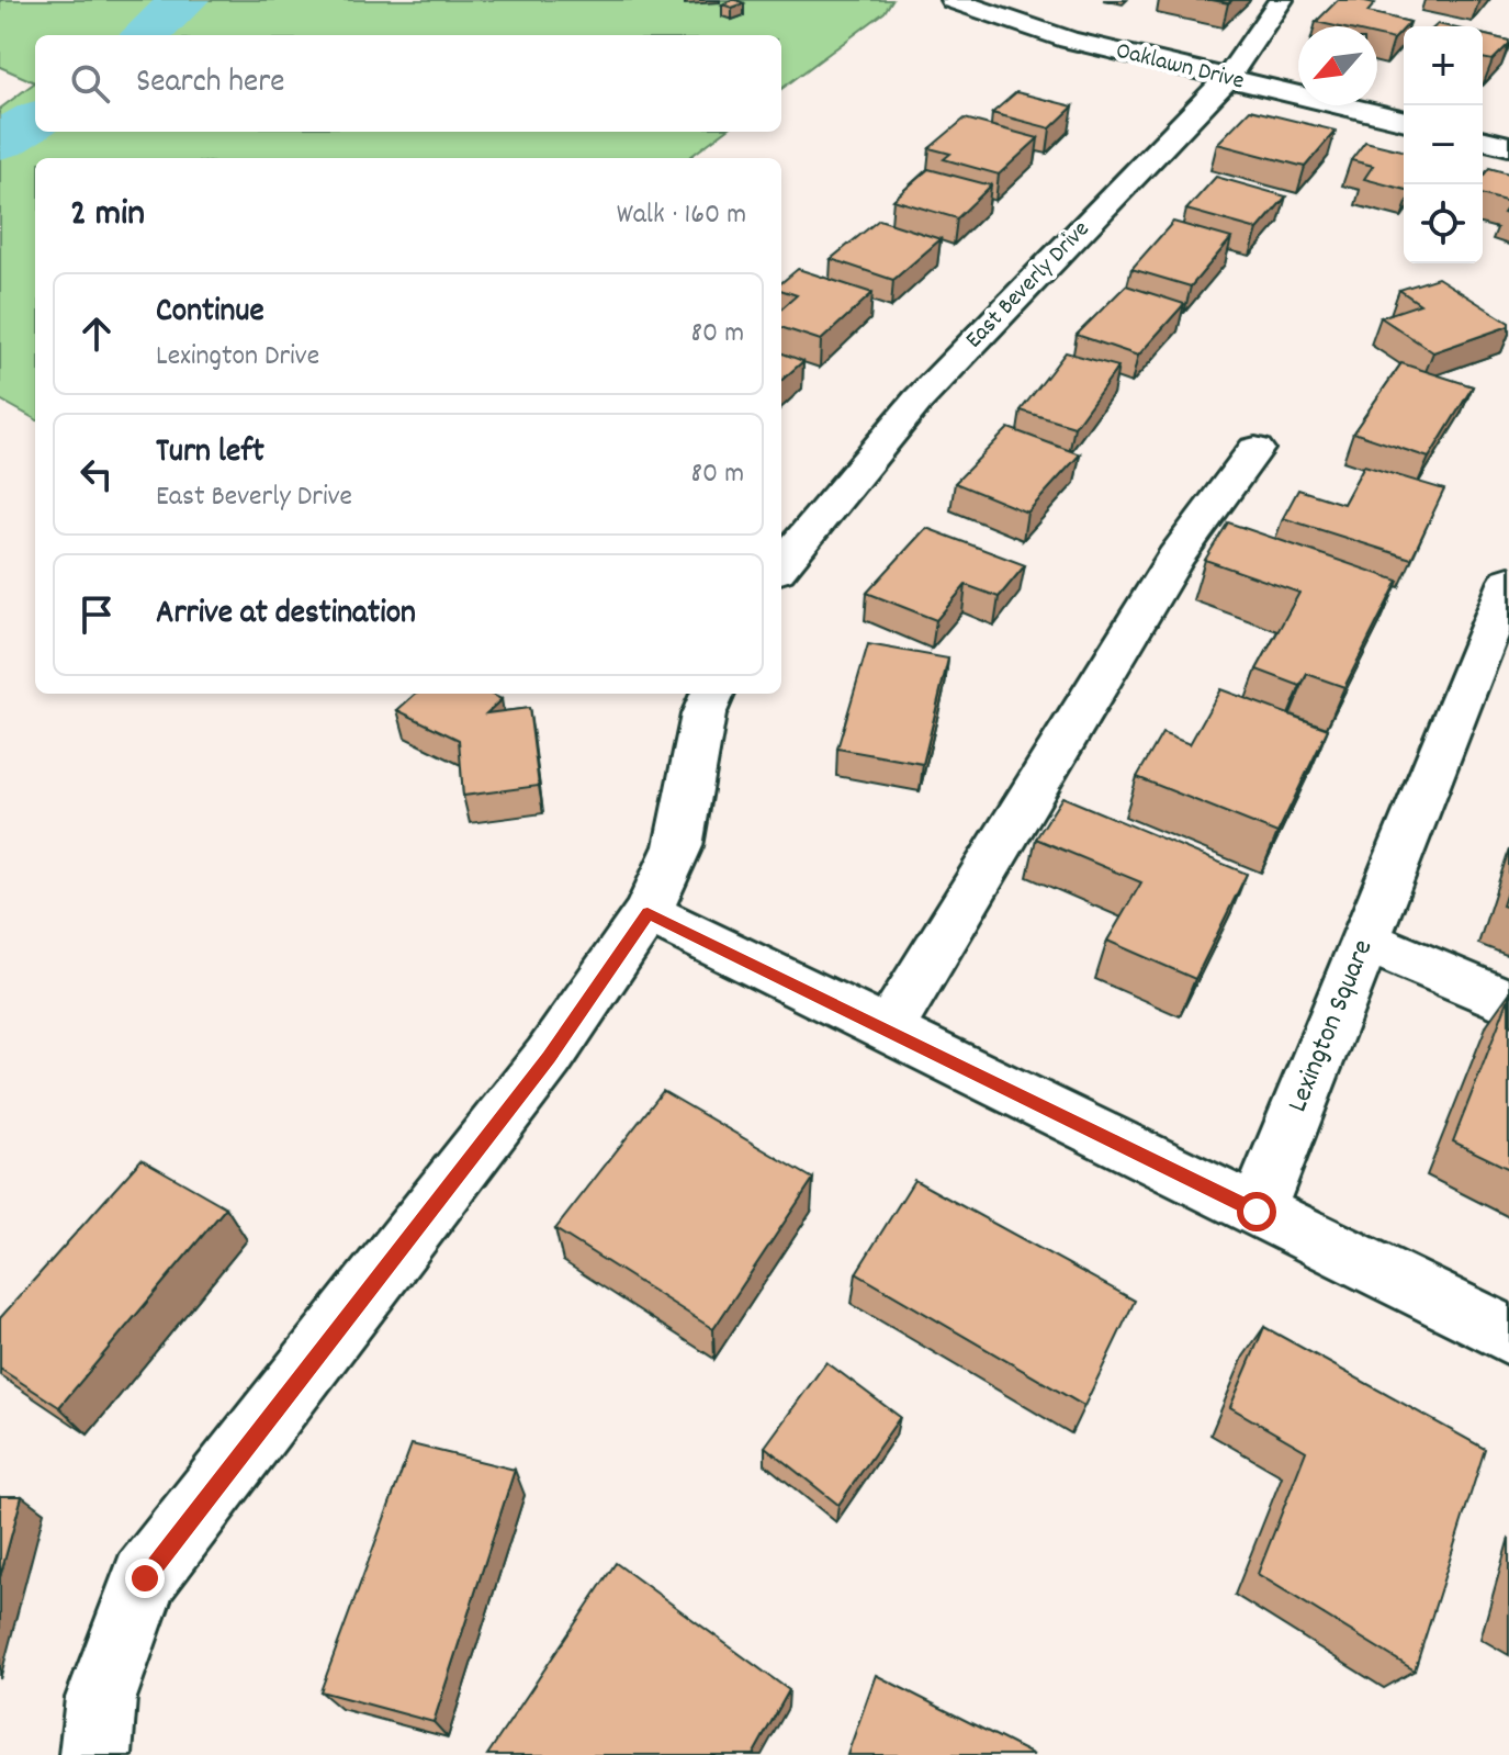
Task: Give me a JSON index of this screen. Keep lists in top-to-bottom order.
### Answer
{
  "streets": {
    "street": ["Oaklawn Drive", "East Beverly Drive", "Lexington Square"]
  },
  "crossings": [
    ["Oaklawn Drive", "East Beverly Drive"]
  ],
  "north": "bottom left",
  "page": {
    "map_buttons": ["+", "−"],
    "search": "Search here",
    "heading": ["2 min", "Walk · 160 m"],
    "list": [
      ["Continue", "Lexington Drive", "80 m"],
      ["Turn left", "East Beverly Drive", "80 m"],
      "Arrive at destination"
    ]
  }
}
